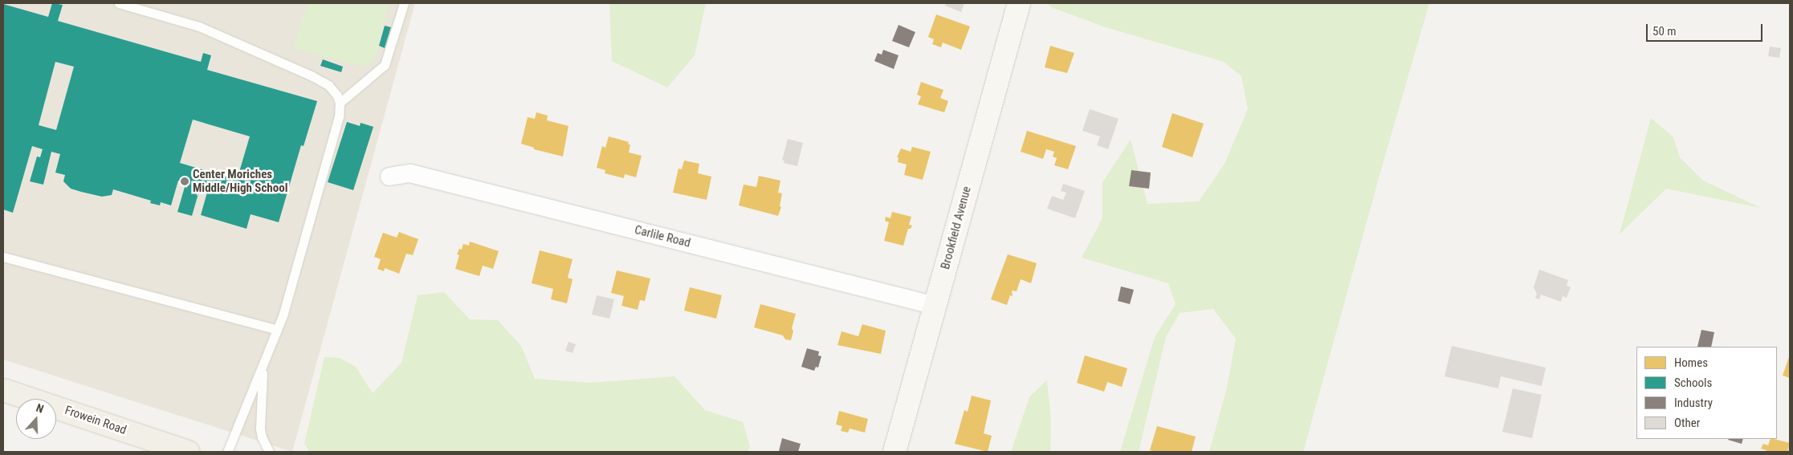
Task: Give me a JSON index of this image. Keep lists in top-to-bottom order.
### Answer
{
  "streets": {
    "main road": ["Brookfield Avenue", "Frowein Road"],
    "street": ["Carlile Road"]
  },
  "crossings": [
    ["Brookfield Avenue", "Carlile Road"]
  ],
  "places": ["Center Moriches Middle/High School"],
  "legend": [
    "Homes",
    "Schools",
    "Industry",
    "Other"
  ],
  "scale_bar": "50 m",
  "north": "top"
}
